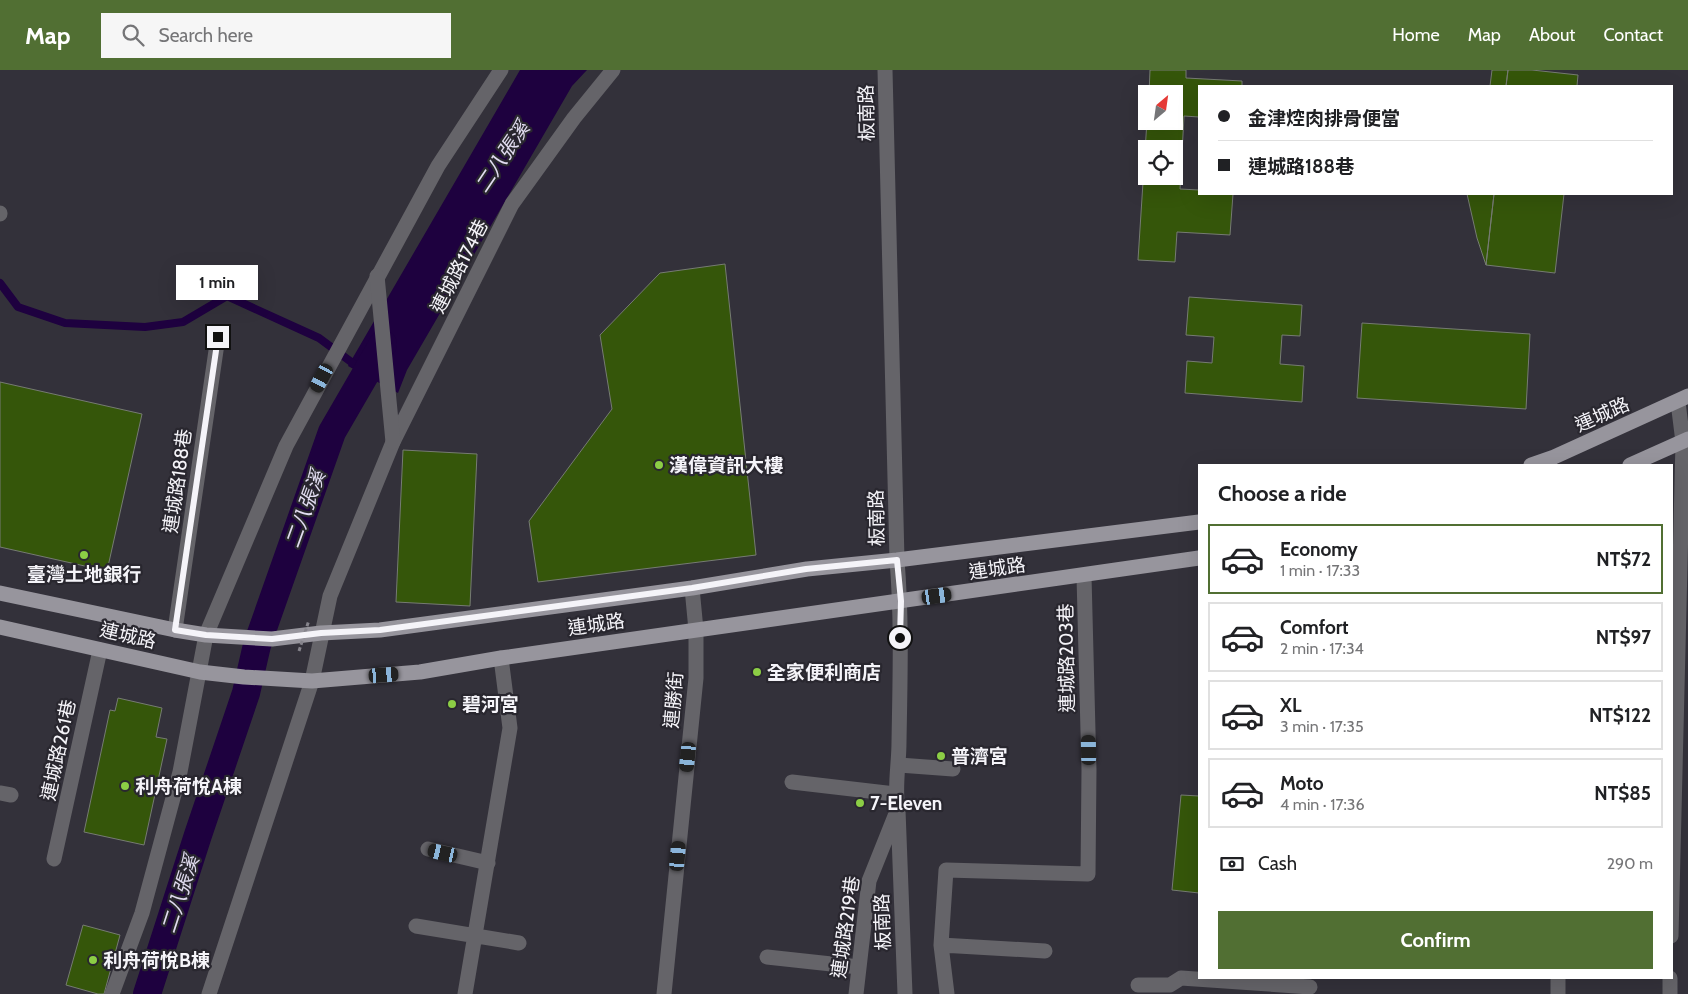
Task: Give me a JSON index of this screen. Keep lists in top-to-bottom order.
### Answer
{
  "streets": {
    "main road": ["連城路"],
    "street": [
      "板南路",
      "連城路174巷",
      "連城路188巷",
      "連城路203巷",
      "連勝街",
      "連城路261巷",
      "連城路219巷"
    ]
  },
  "crossings": [
    ["板南路", "連城路"],
    ["板南路", "連城路219巷"],
    ["連城路174巷", "連城路"],
    ["連城路", "連城路188巷"],
    ["連城路", "連城路203巷"],
    ["連城路", "連勝街"],
    ["連城路", "連城路261巷"]
  ],
  "water": ["二八張溪"],
  "places": [
    "漢偉資訊大樓",
    "臺灣土地銀行",
    "全家便利商店",
    "碧河宮",
    "普濟宮",
    "利舟荷悅A棟",
    "7-Eleven",
    "利舟荷悅B棟"
  ],
  "north": "top right",
  "page": {
    "header": "Map",
    "search": "Search here",
    "nav": [
      "Home",
      "Map",
      "About",
      "Contact"
    ],
    "banner": ["金津焢肉排骨便當", "連城路188巷"],
    "bubble": "1 min",
    "heading": "Choose a ride",
    "list": [
      {
        "name": "Economy",
        "note": "1 min · 17:33",
        "value": "NT$72"
      },
      {
        "name": "Comfort",
        "note": "2 min · 17:34",
        "value": "NT$97"
      },
      {
        "name": "XL",
        "note": "3 min · 17:35",
        "value": "NT$122"
      },
      {
        "name": "Moto",
        "note": "4 min · 17:36",
        "value": "NT$85"
      }
    ],
    "pay": ["Cash", "290 m"],
    "buttons": "Confirm"
  }
}
